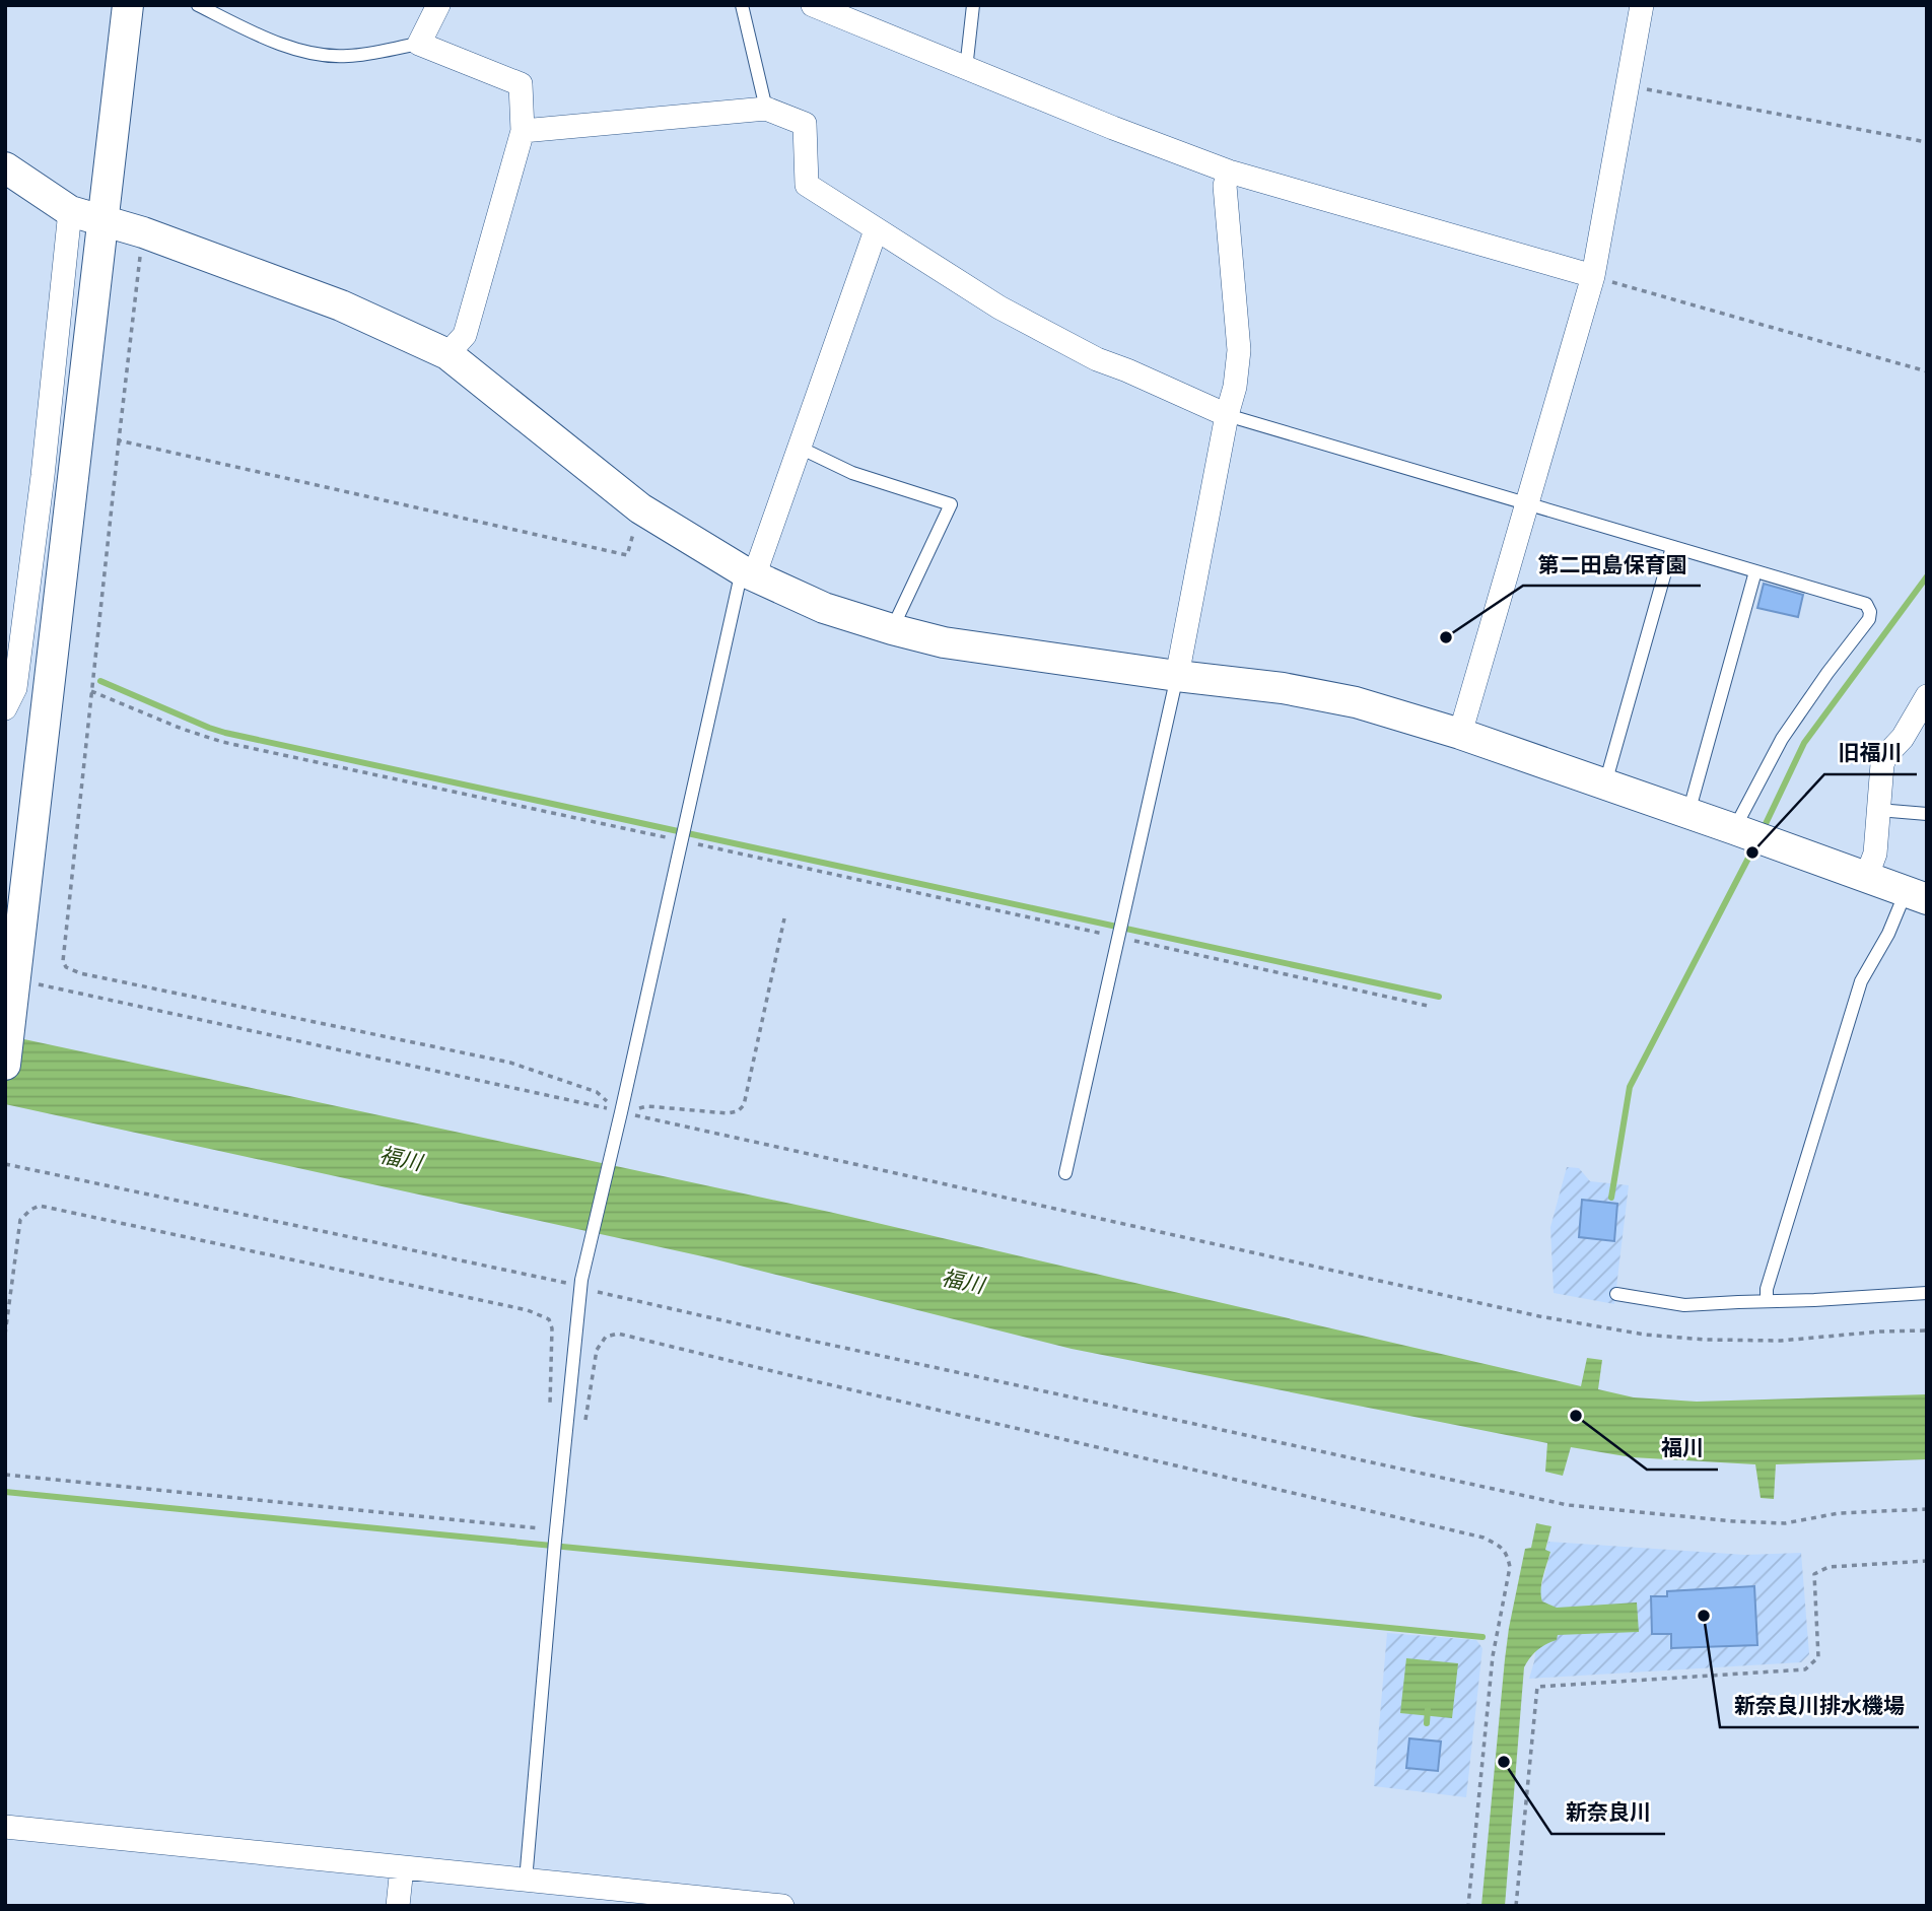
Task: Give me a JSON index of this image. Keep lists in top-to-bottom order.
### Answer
{
  "water": ["福川"],
  "places": [
    "第二田島保育園",
    "旧福川",
    "福川",
    "新奈良川排水機場",
    "新奈良川"
  ]
}
